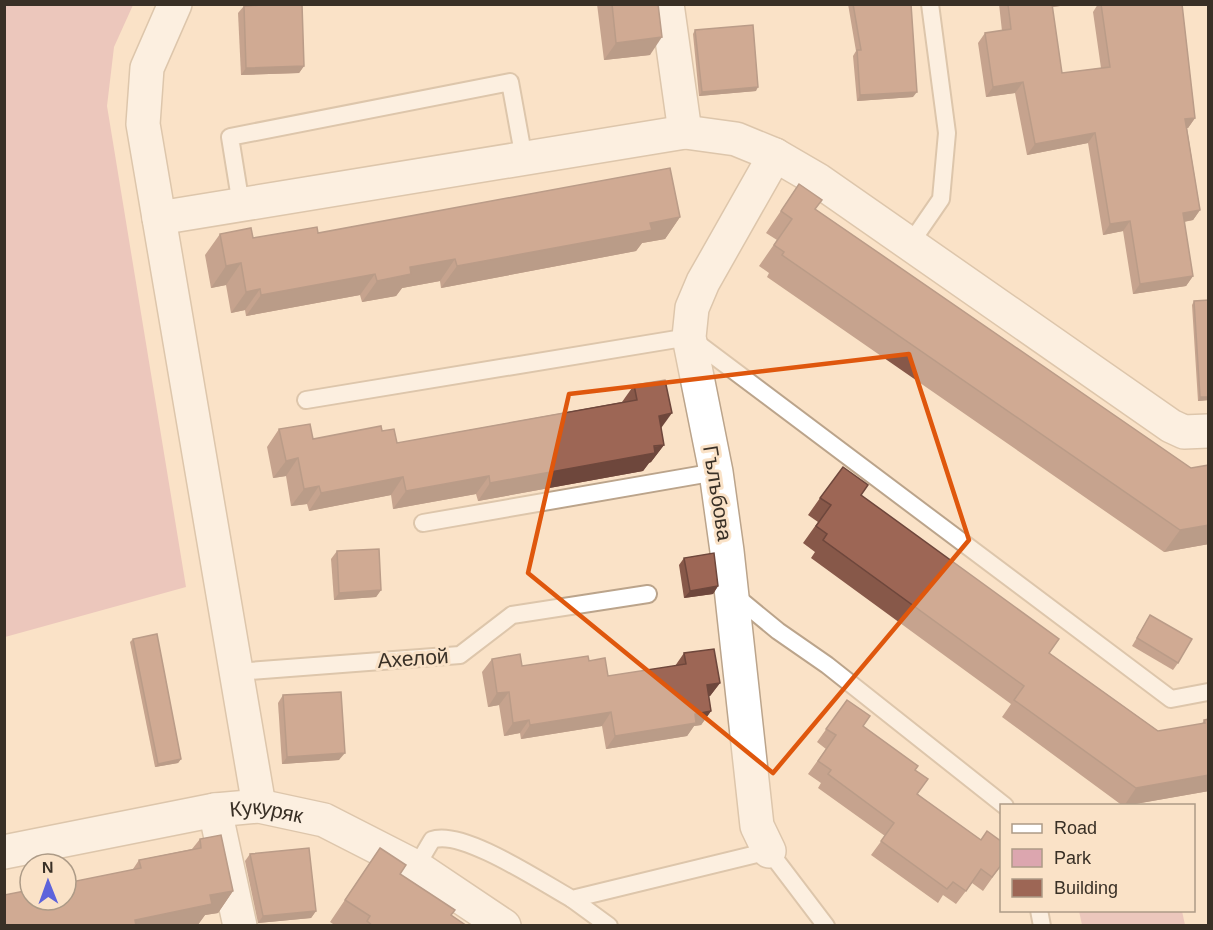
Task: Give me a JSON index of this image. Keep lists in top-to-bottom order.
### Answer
{
  "streets": {
    "street": ["Гълъбова", "Кукуряк"],
    "lane": ["Ахелой"]
  },
  "legend": ["Road", "Park", "Building"],
  "north": "top"
}
